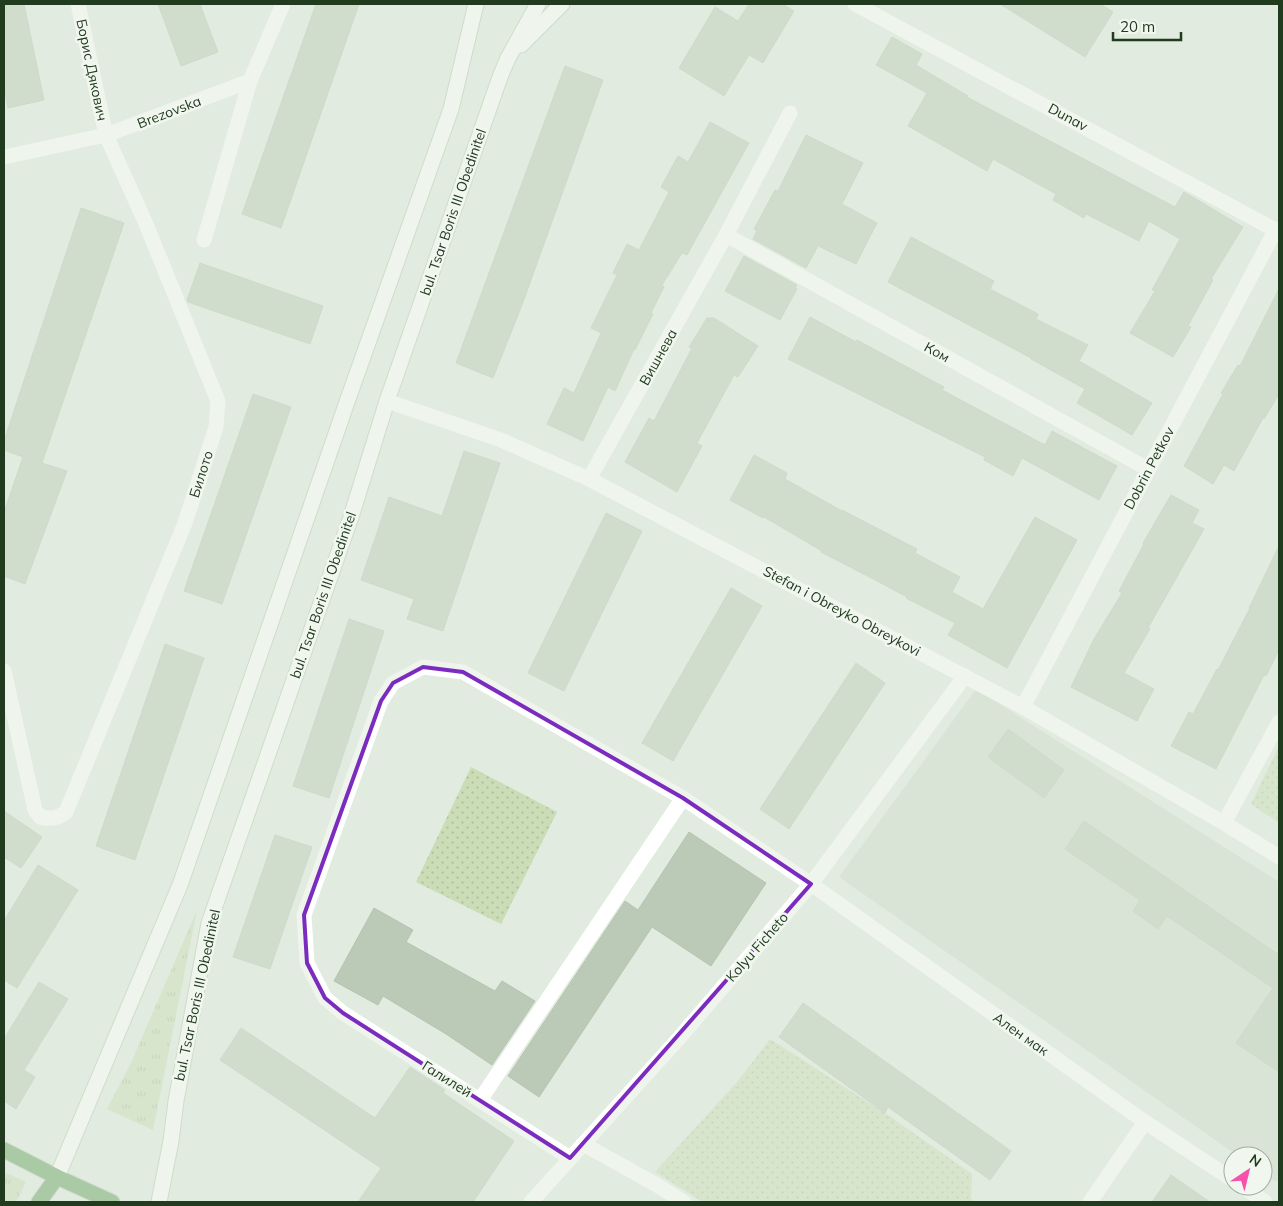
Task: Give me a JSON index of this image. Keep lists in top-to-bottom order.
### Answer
{
  "streets": {
    "street": [
      "Борис Дякович",
      "Brezovska",
      "Dunav",
      "bul. Tsar Boris III Obedinitel",
      "Ком",
      "Вишнева",
      "Dobrin Petkov",
      "Билото",
      "Stefan i Obreyko Obreykovi",
      "Kolyu Ficheto",
      "Ален мак",
      "Галилей"
    ]
  },
  "crossings": [
    ["Борис Дякович", "Brezovska"],
    ["Борис Дякович", "Билото"],
    ["Brezovska", "Билото"],
    ["Dunav", "Dobrin Petkov"],
    ["bul. Tsar Boris III Obedinitel", "Stefan i Obreyko Obreykovi"],
    ["Ком", "Вишнева"],
    ["Ком", "Dobrin Petkov"],
    ["Вишнева", "Stefan i Obreyko Obreykovi"],
    ["Dobrin Petkov", "Stefan i Obreyko Obreykovi"],
    ["Stefan i Obreyko Obreykovi", "Kolyu Ficheto"],
    ["Kolyu Ficheto", "Ален мак"],
    ["Kolyu Ficheto", "Галилей"],
    ["Ален мак", "Галилей"]
  ],
  "scale_bar": "20 m",
  "north": "top right"
}
